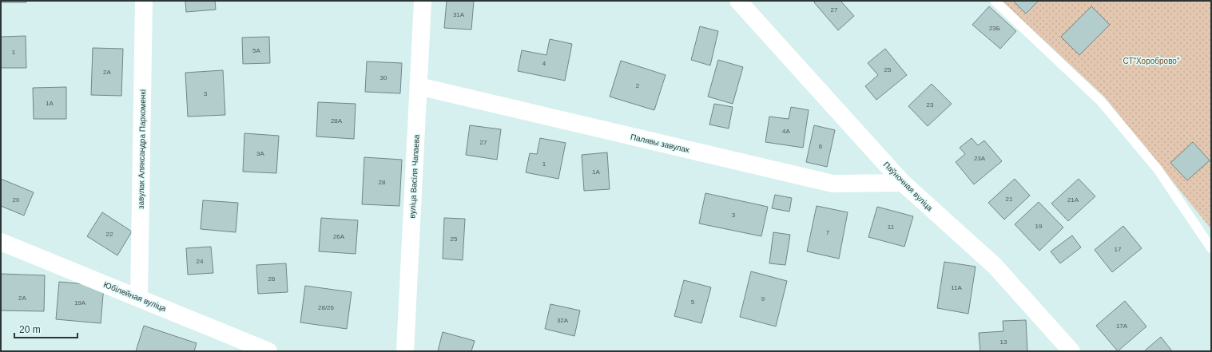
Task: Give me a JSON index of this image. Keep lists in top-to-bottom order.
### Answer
{
  "streets": {
    "street": [
      "Палявы завулак",
      "завулак Аляксандра Пархоменкі",
      "вуліца Васіля Чапаева",
      "Паўночная вуліца",
      "Юбілейная вуліца"
    ]
  },
  "crossings": [
    ["Палявы завулак", "вуліца Васіля Чапаева"],
    ["Палявы завулак", "Паўночная вуліца"],
    ["завулак Аляксандра Пархоменкі", "Юбілейная вуліца"]
  ],
  "parks": ["СТ\"Хороброво\""],
  "house_numbers": [
    "27",
    "31А",
    "23Б",
    "5А",
    "1",
    "4",
    "25",
    "2А",
    "30",
    "2",
    "3",
    "1А",
    "23",
    "28А",
    "4А",
    "27",
    "6",
    "3А",
    "23А",
    "1",
    "1А",
    "28",
    "21",
    "20",
    "21А",
    "3",
    "19",
    "11",
    "7",
    "22",
    "26А",
    "25",
    "17",
    "24",
    "26",
    "11А",
    "2А",
    "9",
    "5",
    "19А",
    "28/26",
    "32А",
    "17А",
    "13"
  ],
  "scale_bar": "20 m"
}
